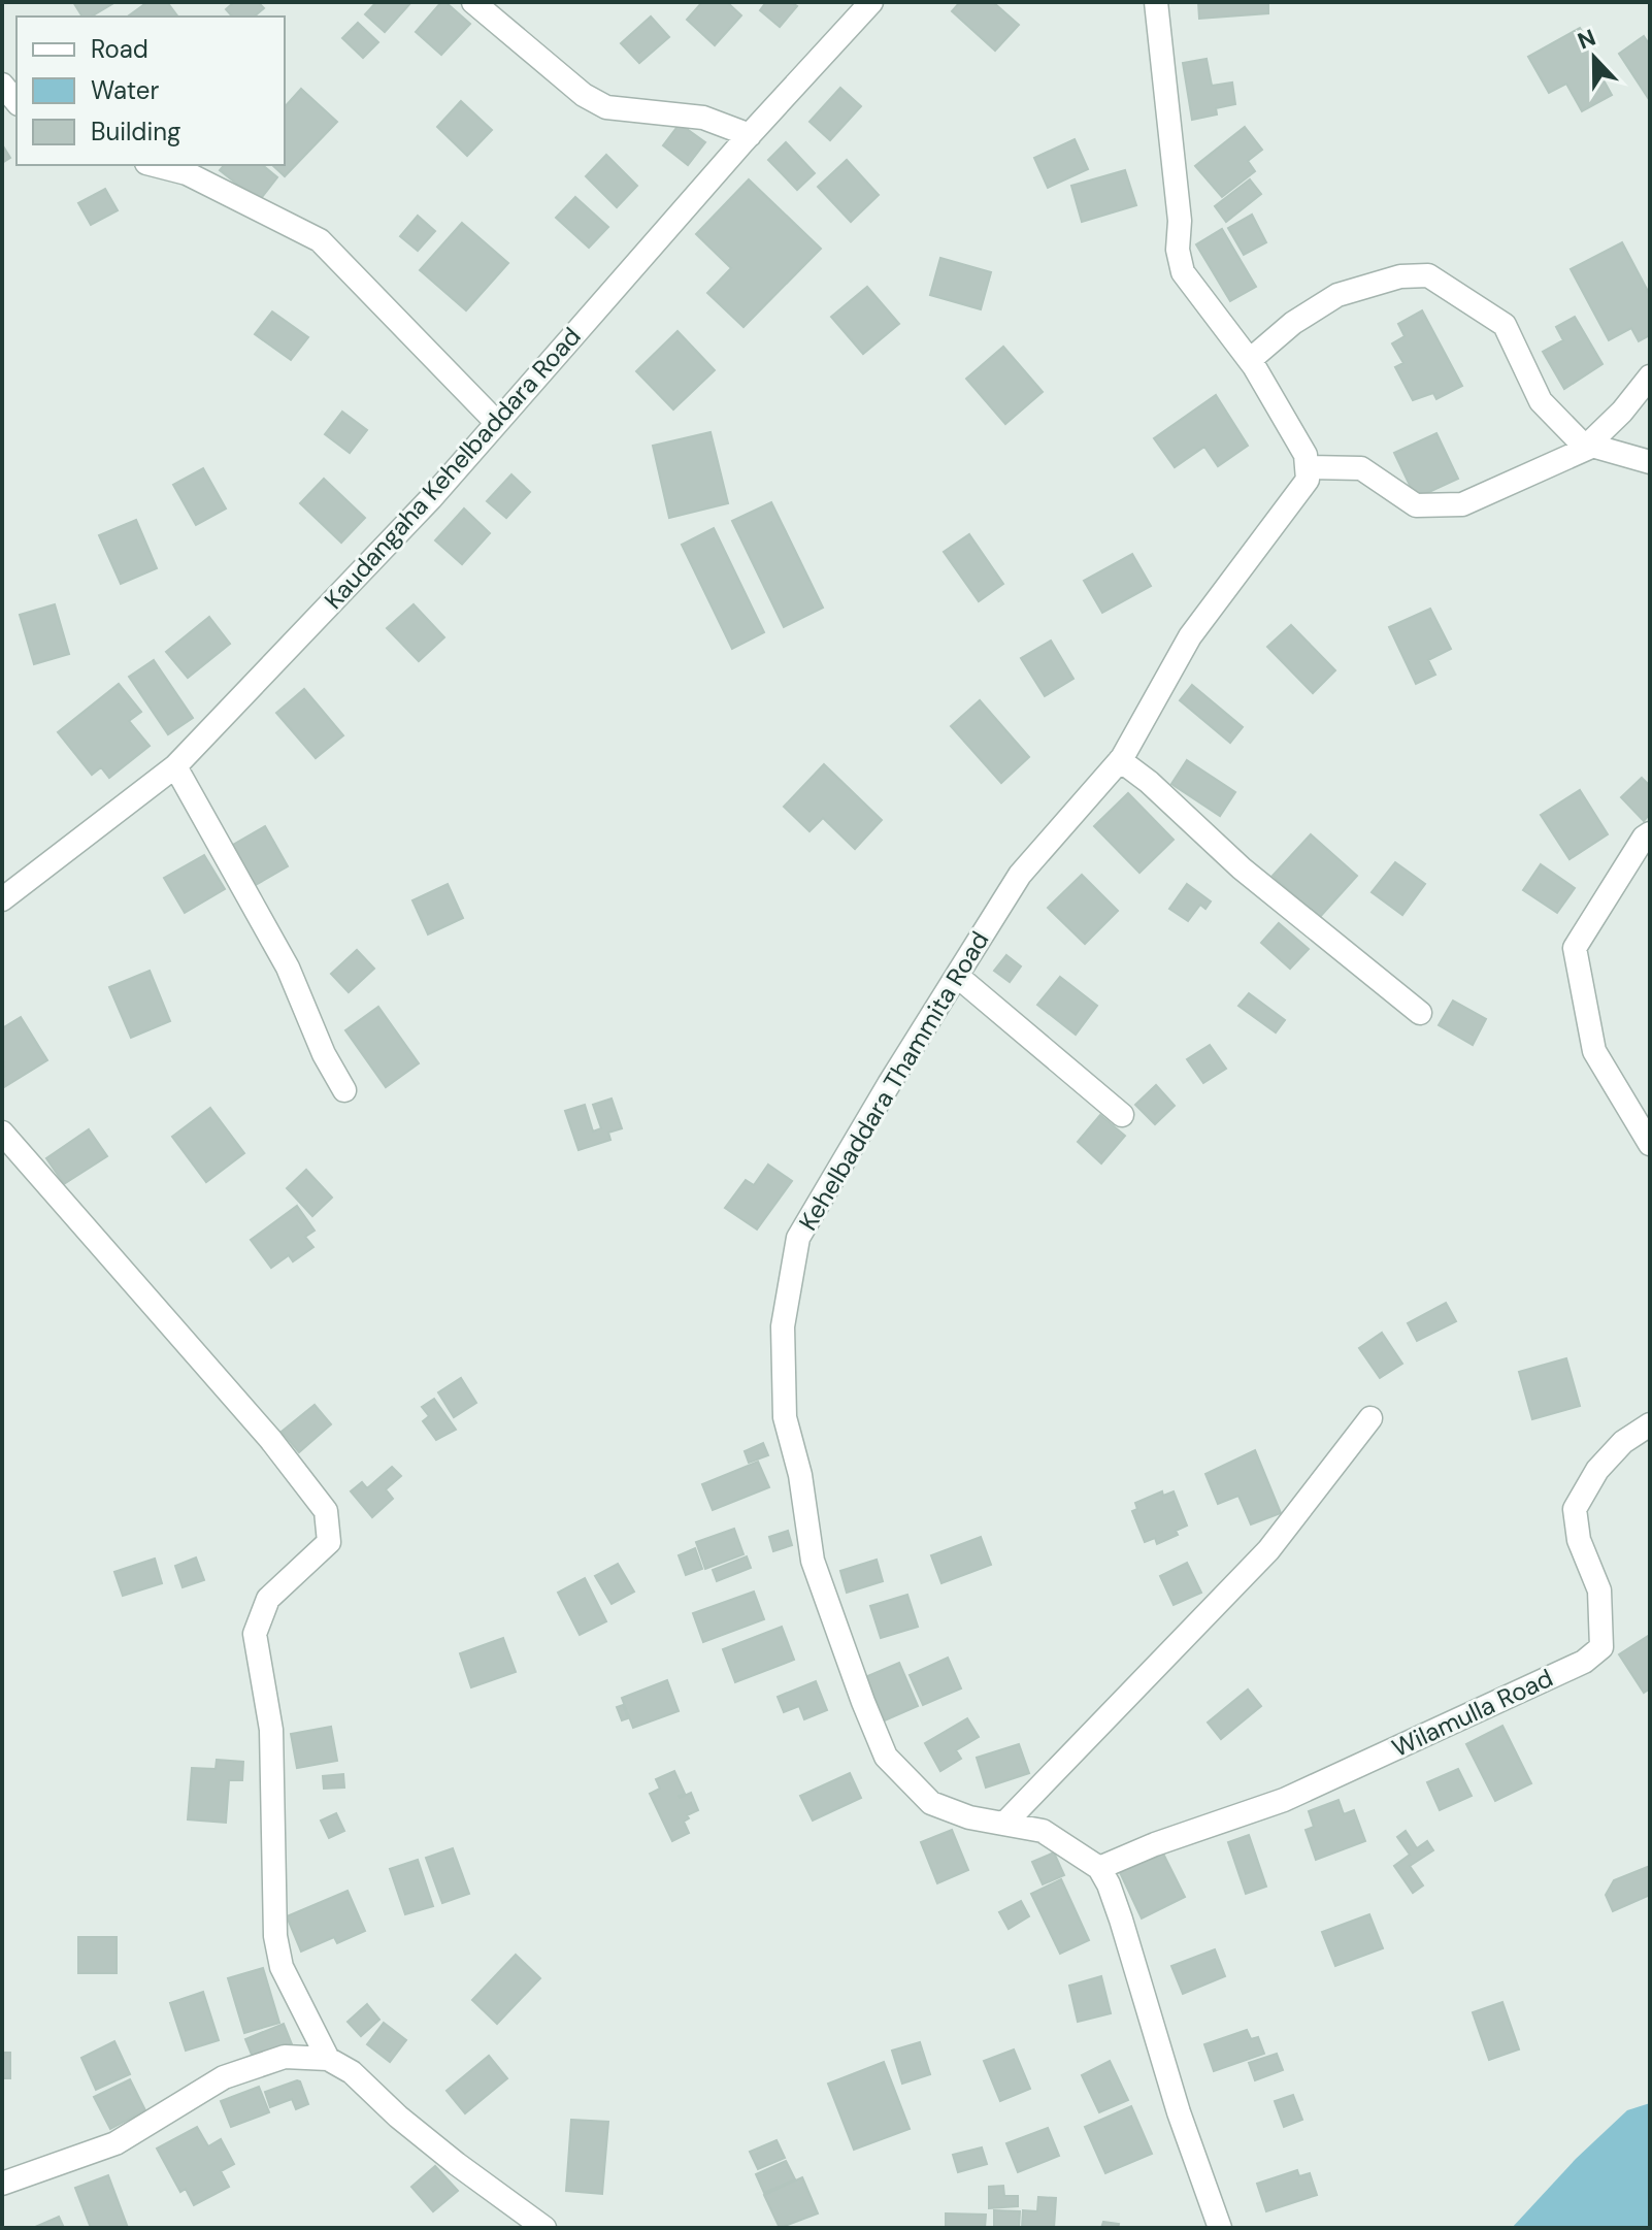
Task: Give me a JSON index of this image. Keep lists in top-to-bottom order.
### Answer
{
  "streets": {
    "street": ["Kaudangaha Kehelbaddara Road", "Kehelbaddara Thammita Road", "Wilamulla Road"]
  },
  "crossings": [
    ["Kehelbaddara Thammita Road", "Wilamulla Road"]
  ],
  "legend": ["Road", "Water", "Building"],
  "north": "top"
}
